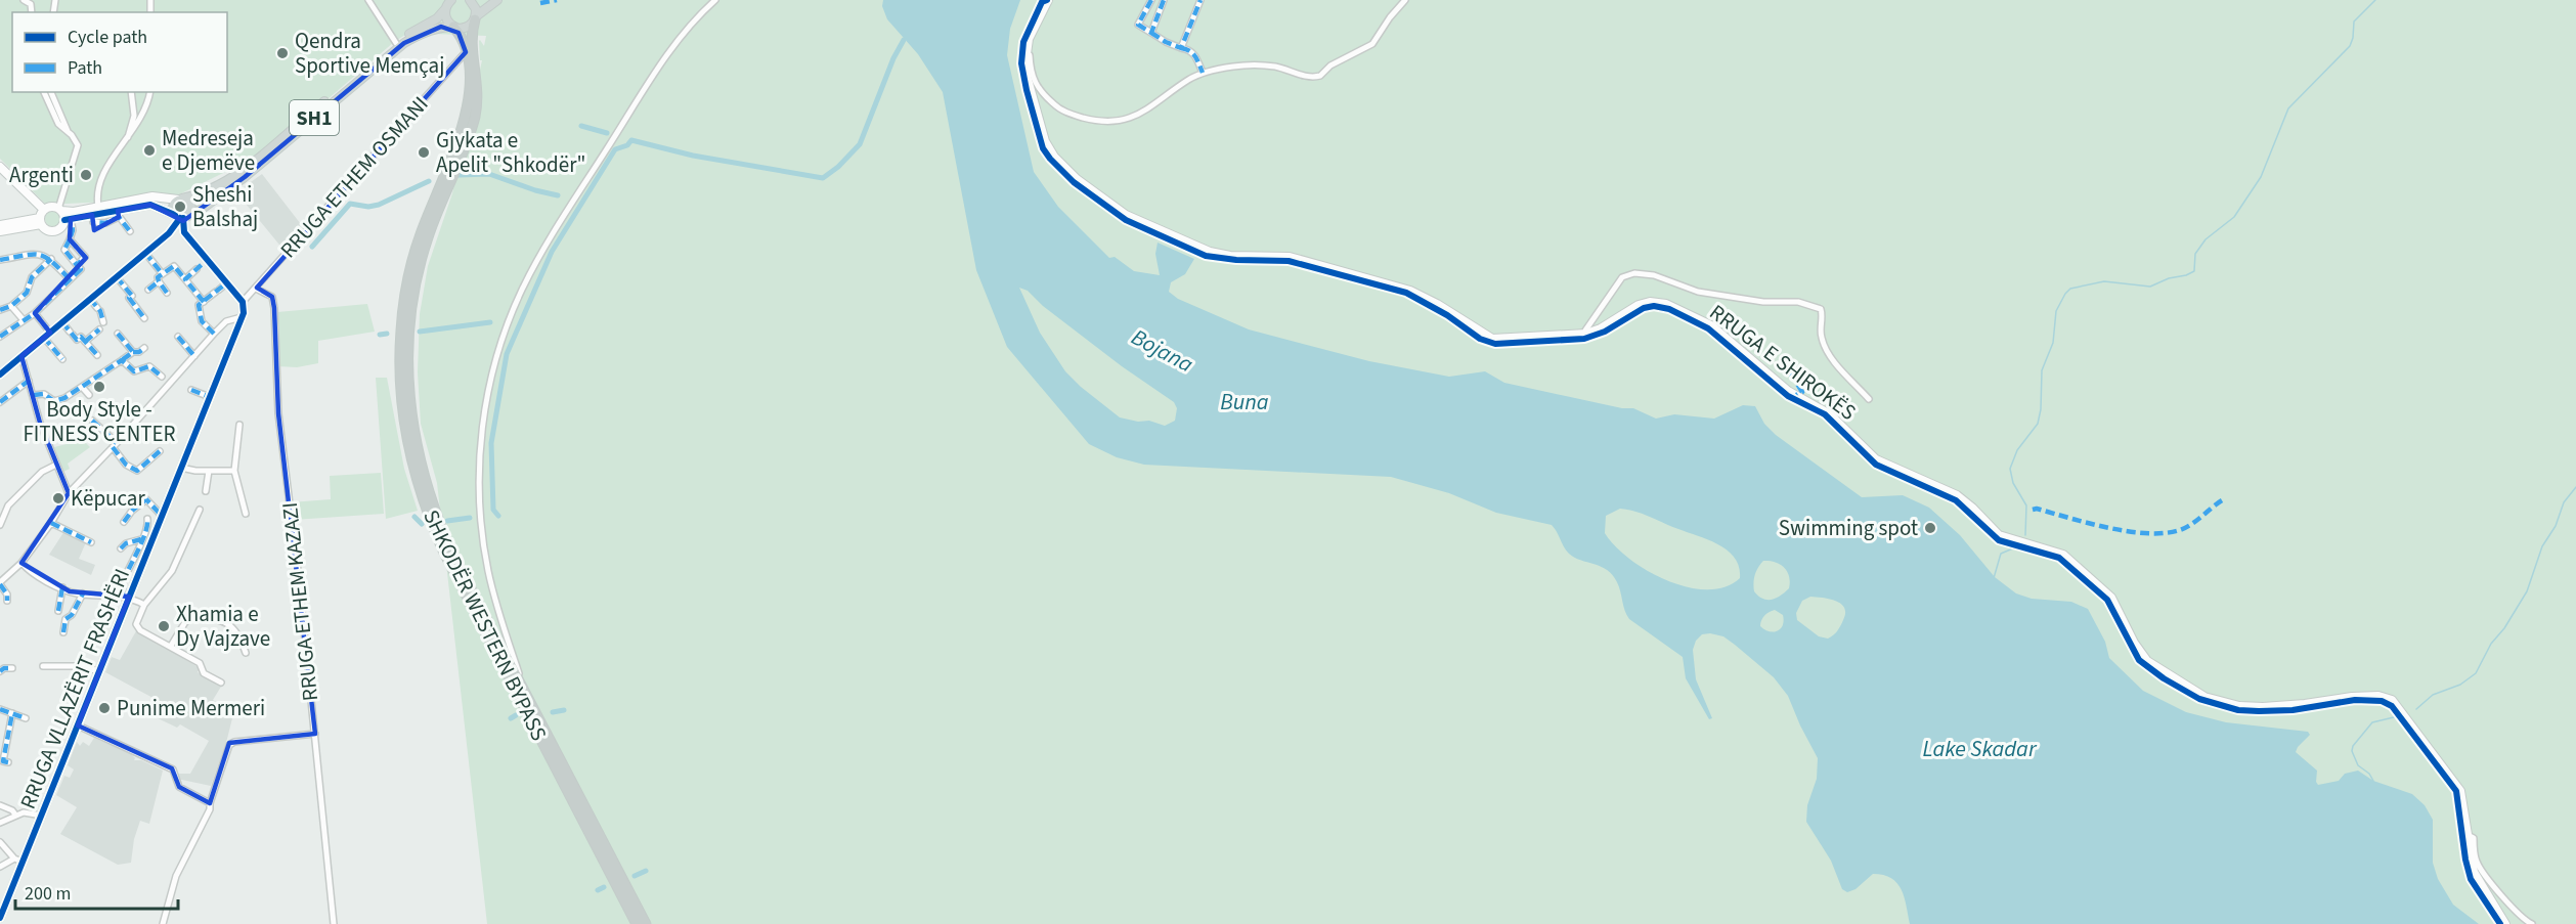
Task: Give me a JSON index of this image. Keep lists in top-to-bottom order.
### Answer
{
  "streets": {
    "highway": ["SHKODËR WESTERN BYPASS"],
    "main road": ["SH1", "RRUGA E SHIROKËS", "RRUGA VLLAZËRIT FRASHËRI"],
    "street": ["RRUGA ETHEM OSMANI", "RRUGA ETHEM KAZAZI"]
  },
  "crossings": [
    ["SH1", "SHKODËR WESTERN BYPASS"],
    ["RRUGA ETHEM OSMANI", "RRUGA ETHEM KAZAZI"],
    ["RRUGA ETHEM OSMANI", "SHKODËR WESTERN BYPASS"],
    ["RRUGA ETHEM OSMANI", "RRUGA VLLAZËRIT FRASHËRI"]
  ],
  "water": ["Bojana", "Buna", "Lake Skadar"],
  "places": [
    "Qendra Sportive Memçaj",
    "Medreseja e Djemëve",
    "Gjykata e Apelit \"Shkodër\"",
    "Argenti",
    "Sheshi Balshaj",
    "Body Style - FITNESS CENTER",
    "Këpucar",
    "Swimming spot",
    "Xhamia e Dy Vajzave",
    "Punime Mermeri"
  ],
  "legend": ["Cycle path", "Path"],
  "scale_bar": "200 m"
}
